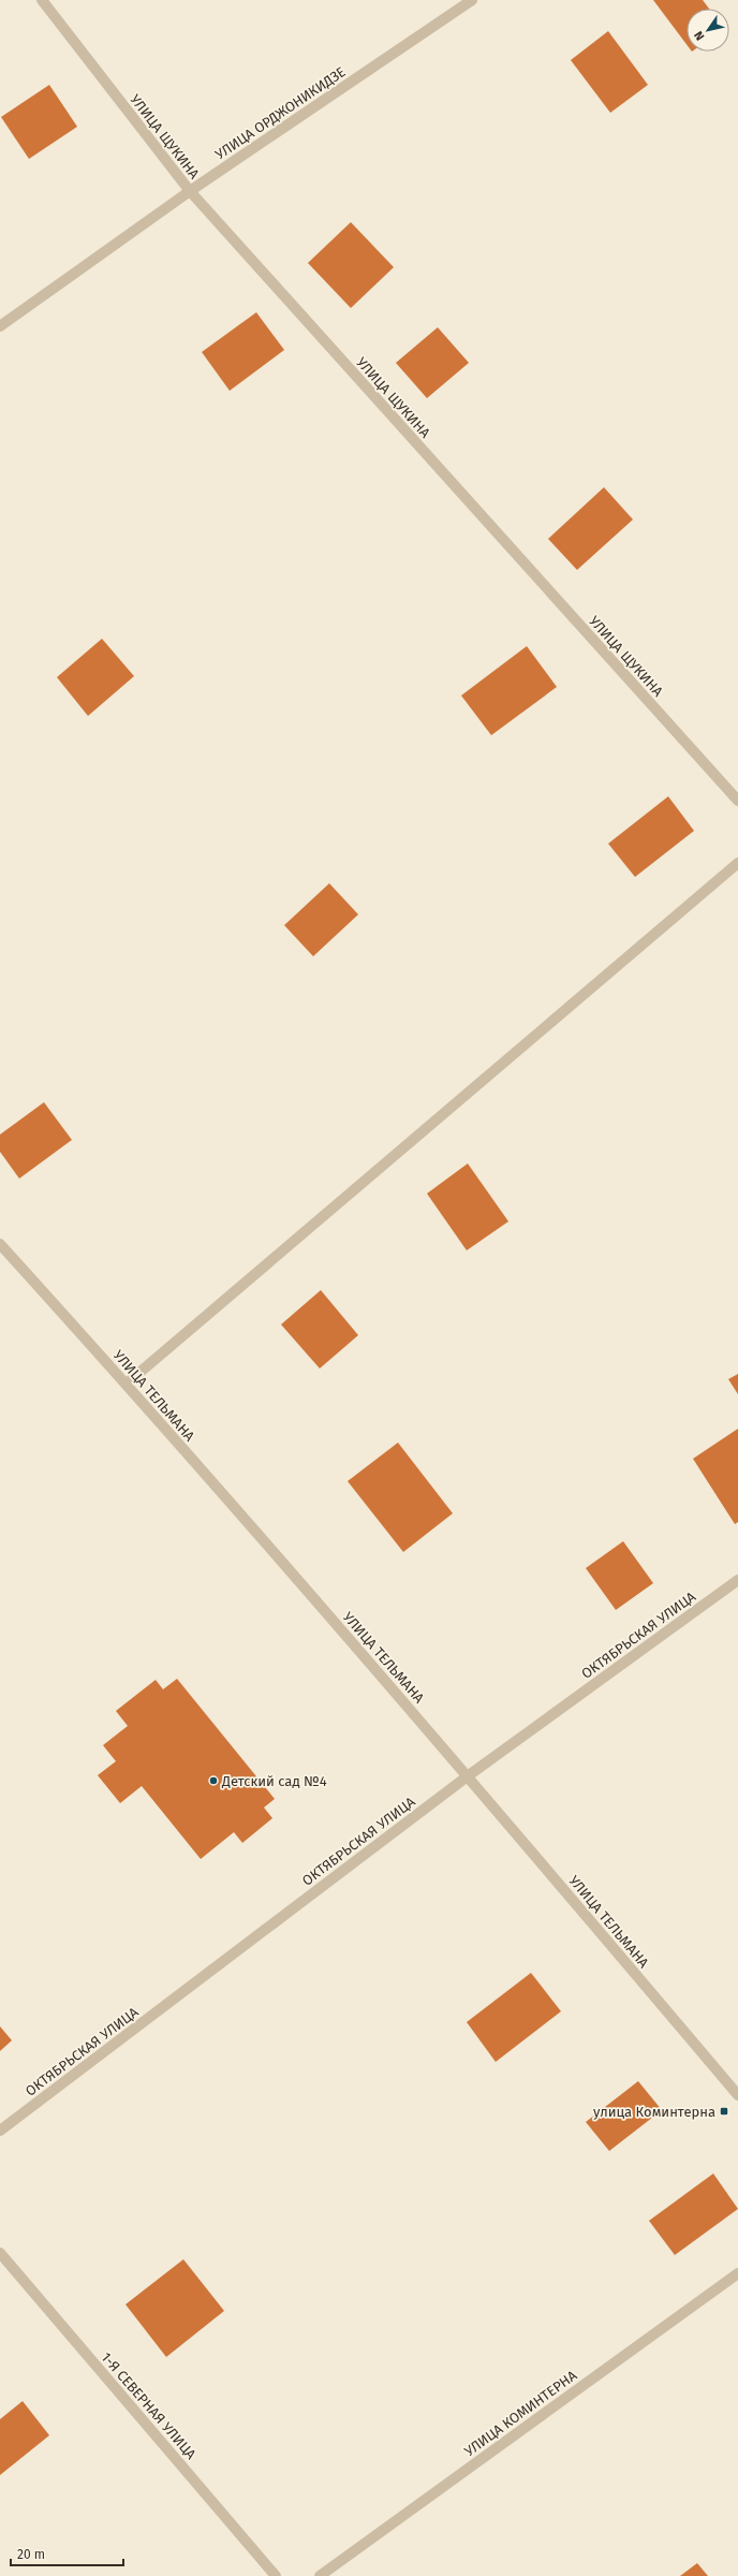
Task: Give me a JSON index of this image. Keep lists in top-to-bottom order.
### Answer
{
  "streets": {
    "street": [
      "УЛИЦА ОРДЖОНИКИДЗЕ",
      "УЛИЦА ЩУКИНА",
      "УЛИЦА ТЕЛЬМАНА",
      "ОКТЯБРЬСКАЯ УЛИЦА",
      "1-Я СЕВЕРНАЯ УЛИЦА",
      "УЛИЦА КОМИНТЕРНА"
    ]
  },
  "crossings": [
    ["УЛИЦА ОРДЖОНИКИДЗЕ", "УЛИЦА ЩУКИНА"],
    ["УЛИЦА ТЕЛЬМАНА", "ОКТЯБРЬСКАЯ УЛИЦА"]
  ],
  "places": {
    "other": ["Детский сад №4"],
    "transit": ["улица Коминтерна"]
  },
  "scale_bar": "20 m",
  "north": "bottom left"
}
